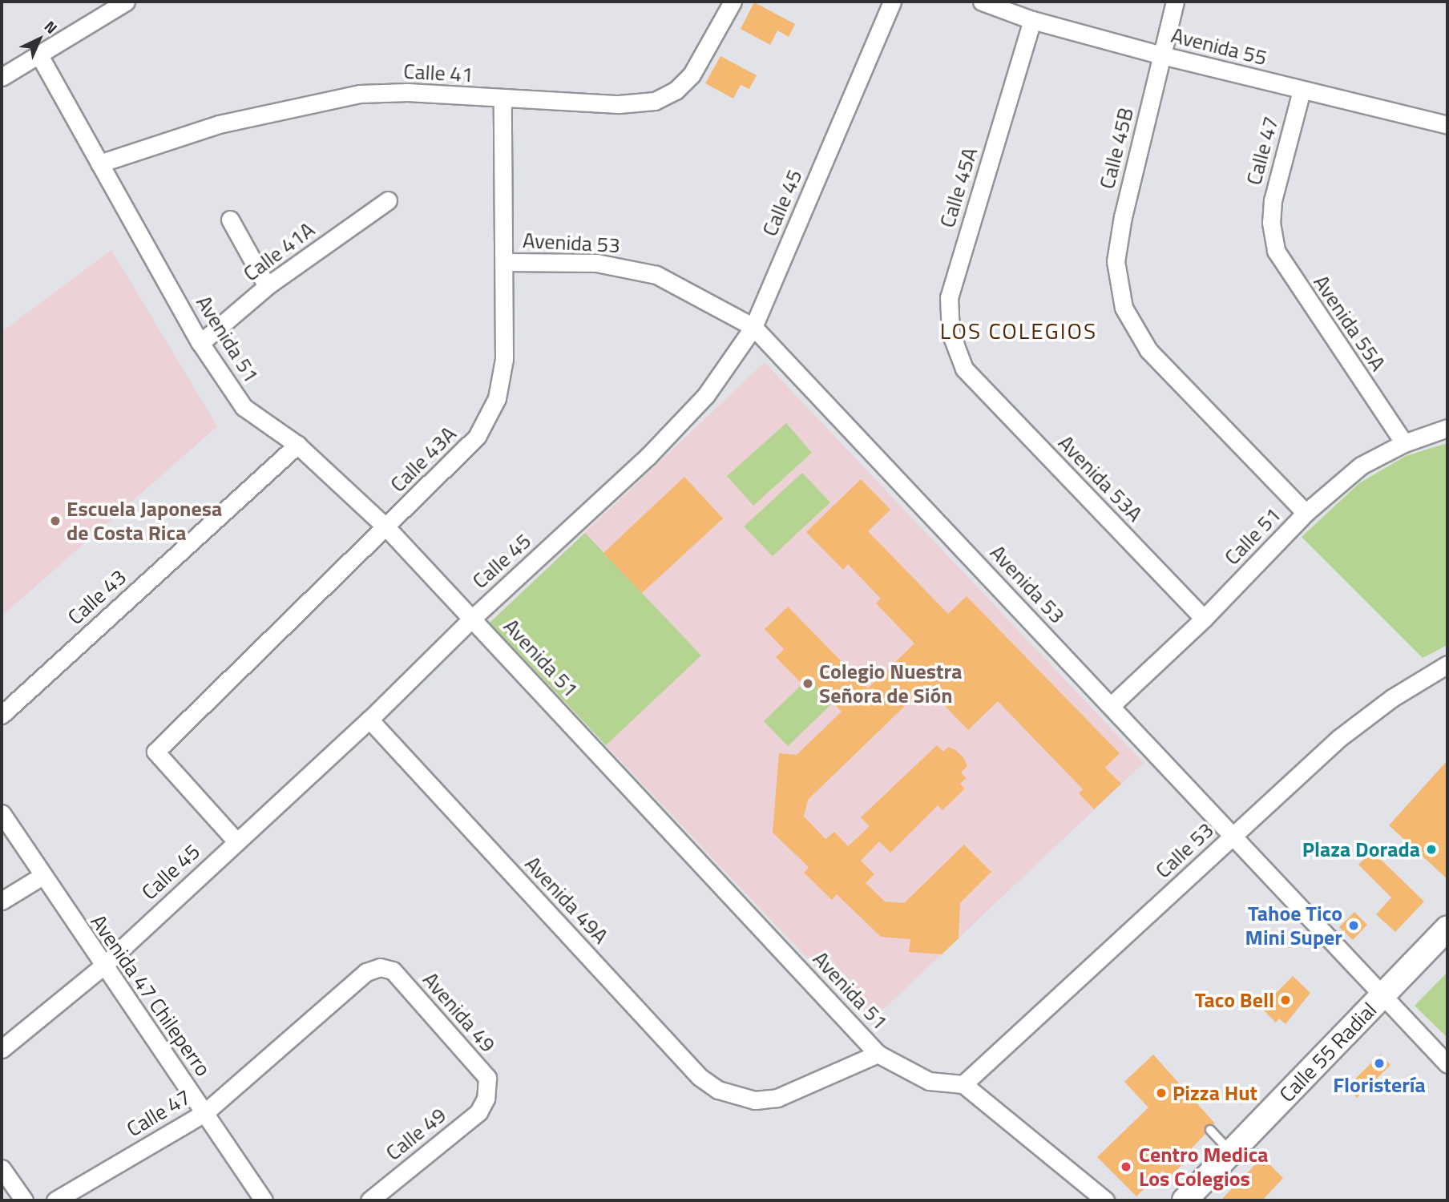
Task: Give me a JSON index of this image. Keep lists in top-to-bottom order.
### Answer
{
  "streets": {
    "main road": ["Calle 55 Radial"],
    "street": [
      "Avenida 55",
      "Calle 41",
      "Calle 45B",
      "Calle 47",
      "Calle 45A",
      "Calle 45",
      "Avenida 53",
      "Calle 41A",
      "Avenida 55A",
      "Avenida 51",
      "Calle 43A",
      "Avenida 53A",
      "Calle 51",
      "Calle 43",
      "Calle 53",
      "Avenida 49A",
      "Avenida 47 Chileperro",
      "Avenida 49",
      "Calle 49"
    ]
  },
  "crossings": [
    ["Avenida 55", "Calle 45B"],
    ["Avenida 55", "Calle 47"],
    ["Avenida 55", "Calle 45A"],
    ["Calle 41", "Avenida 51"],
    ["Calle 41", "Calle 43A"],
    ["Calle 45B", "Calle 51"],
    ["Calle 47", "Avenida 55A"],
    ["Calle 47", "Avenida 47 Chileperro"],
    ["Calle 47", "Avenida 49"],
    ["Calle 45A", "Avenida 53A"],
    ["Calle 45", "Avenida 53"],
    ["Calle 45", "Avenida 51"],
    ["Calle 45", "Calle 43A"],
    ["Calle 45", "Avenida 49A"],
    ["Calle 45", "Avenida 47 Chileperro"],
    ["Avenida 53", "Calle 43A"],
    ["Avenida 53", "Calle 51"],
    ["Avenida 53", "Calle 53"],
    ["Avenida 53", "Calle 55 Radial"],
    ["Calle 41A", "Avenida 51"],
    ["Avenida 55A", "Calle 51"],
    ["Avenida 51", "Calle 43A"],
    ["Avenida 51", "Calle 43"],
    ["Avenida 51", "Calle 53"],
    ["Avenida 51", "Avenida 49A"],
    ["Avenida 53A", "Calle 51"],
    ["Avenida 49", "Calle 49"]
  ],
  "districts": ["LOS COLEGIOS"],
  "places": [
    "Escuela Japonesa de Costa Rica",
    "Colegio Nuestra Señora de Sión",
    "Plaza Dorada",
    "Tahoe Tico Mini Super",
    "Taco Bell",
    "Floristería",
    "Pizza Hut",
    "Centro Medica Los Colegios"
  ],
  "north": "top right"
}
